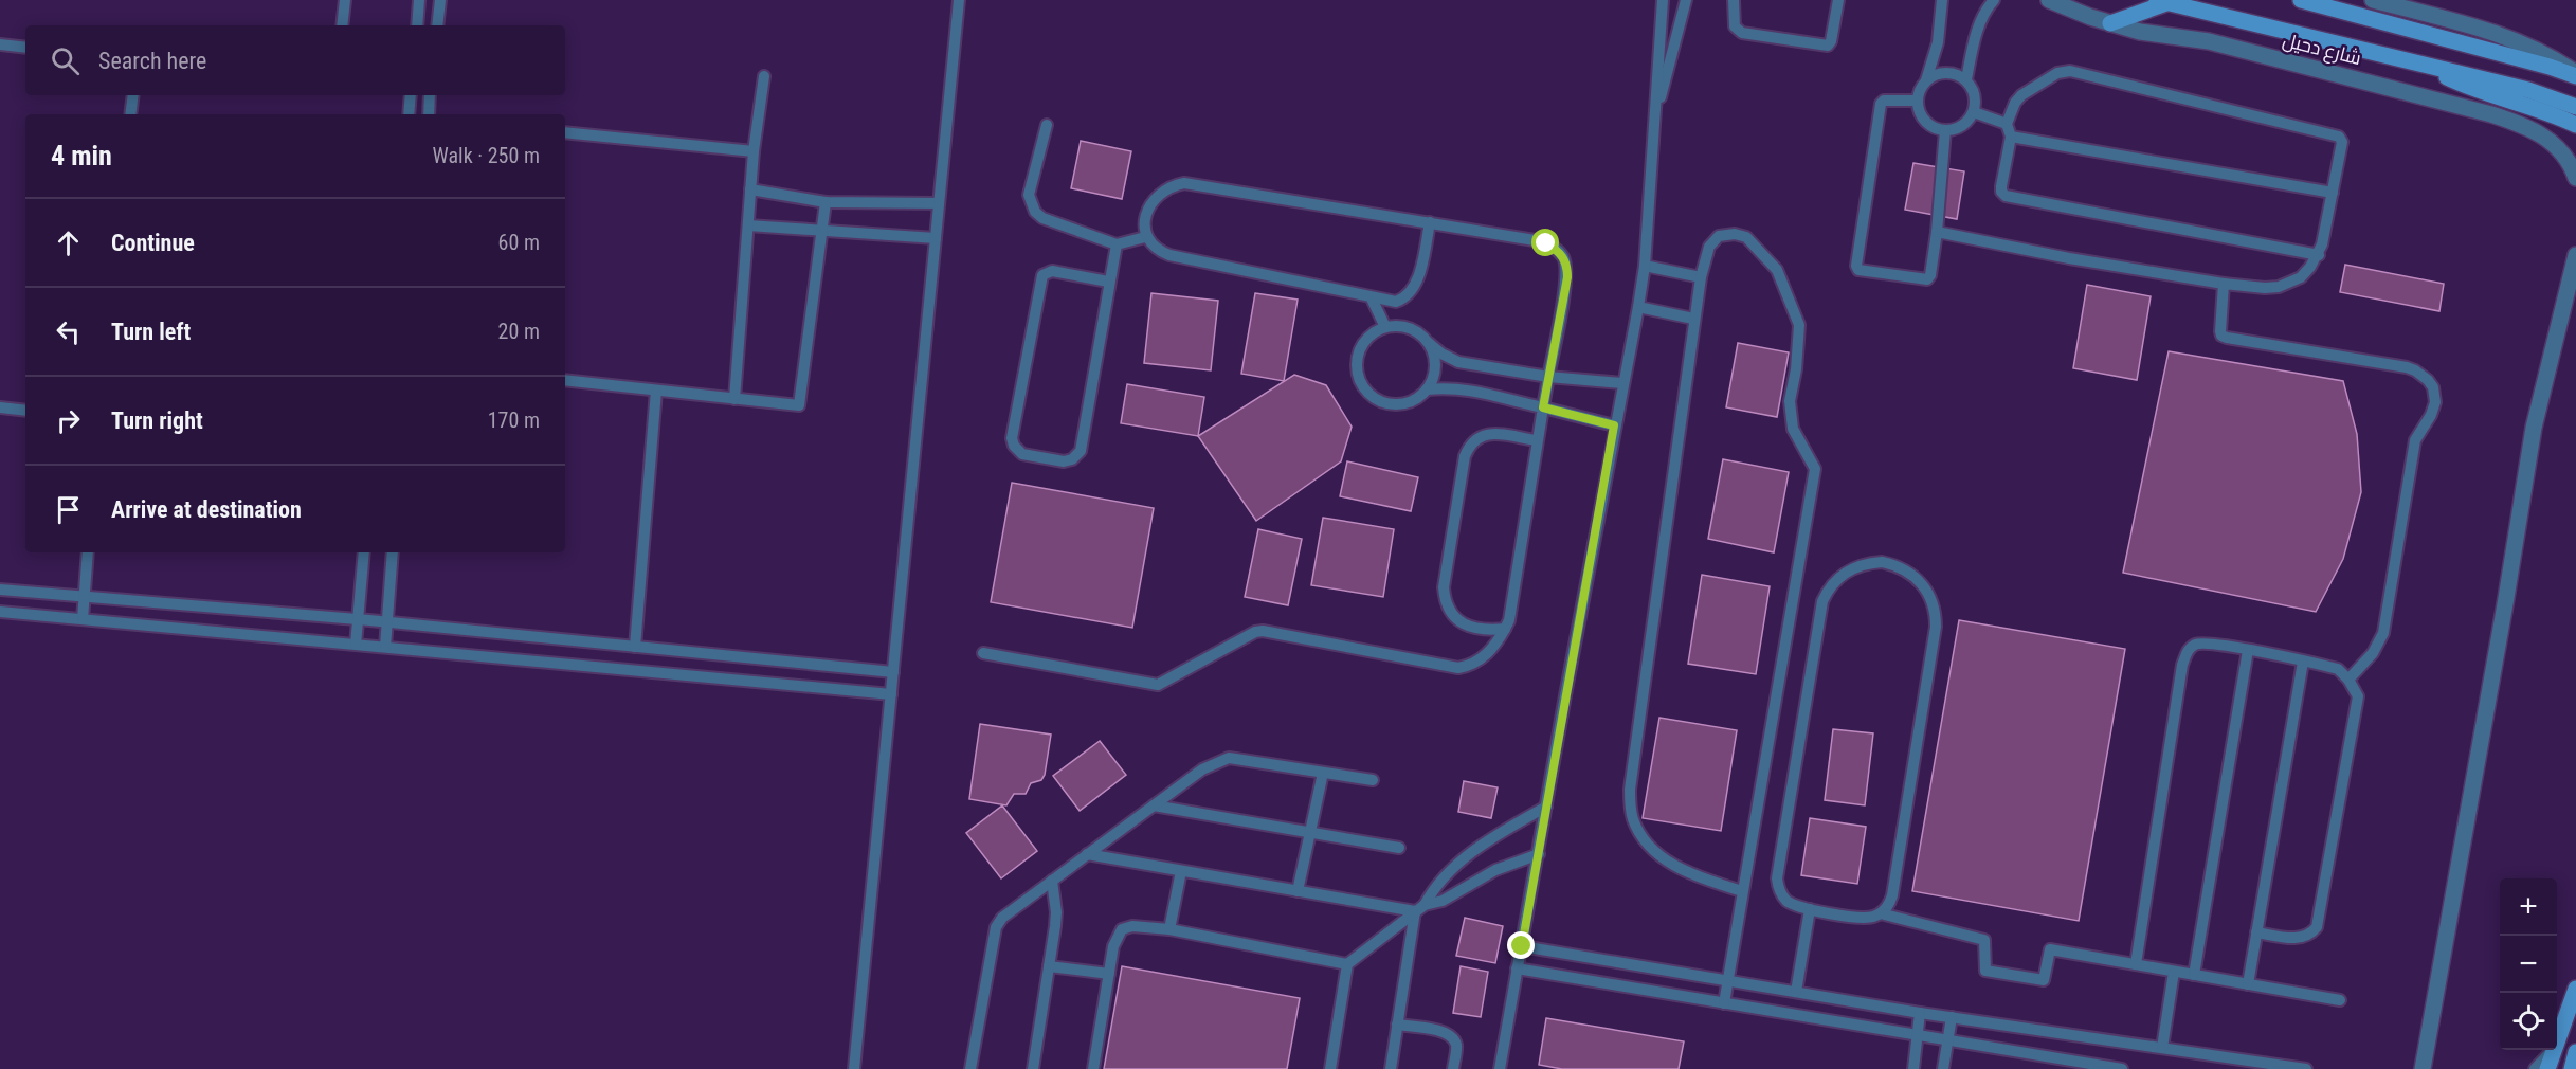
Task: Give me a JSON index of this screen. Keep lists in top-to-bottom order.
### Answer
{
  "streets": {
    "main road": ["شارع دحيل"]
  },
  "page": {
    "search": "Search here",
    "heading": ["4 min", "Walk · 250 m"],
    "list": [
      ["Continue", "60 m"],
      ["Turn left", "20 m"],
      ["Turn right", "170 m"],
      "Arrive at destination"
    ],
    "map_buttons": ["+", "−"]
  }
}
